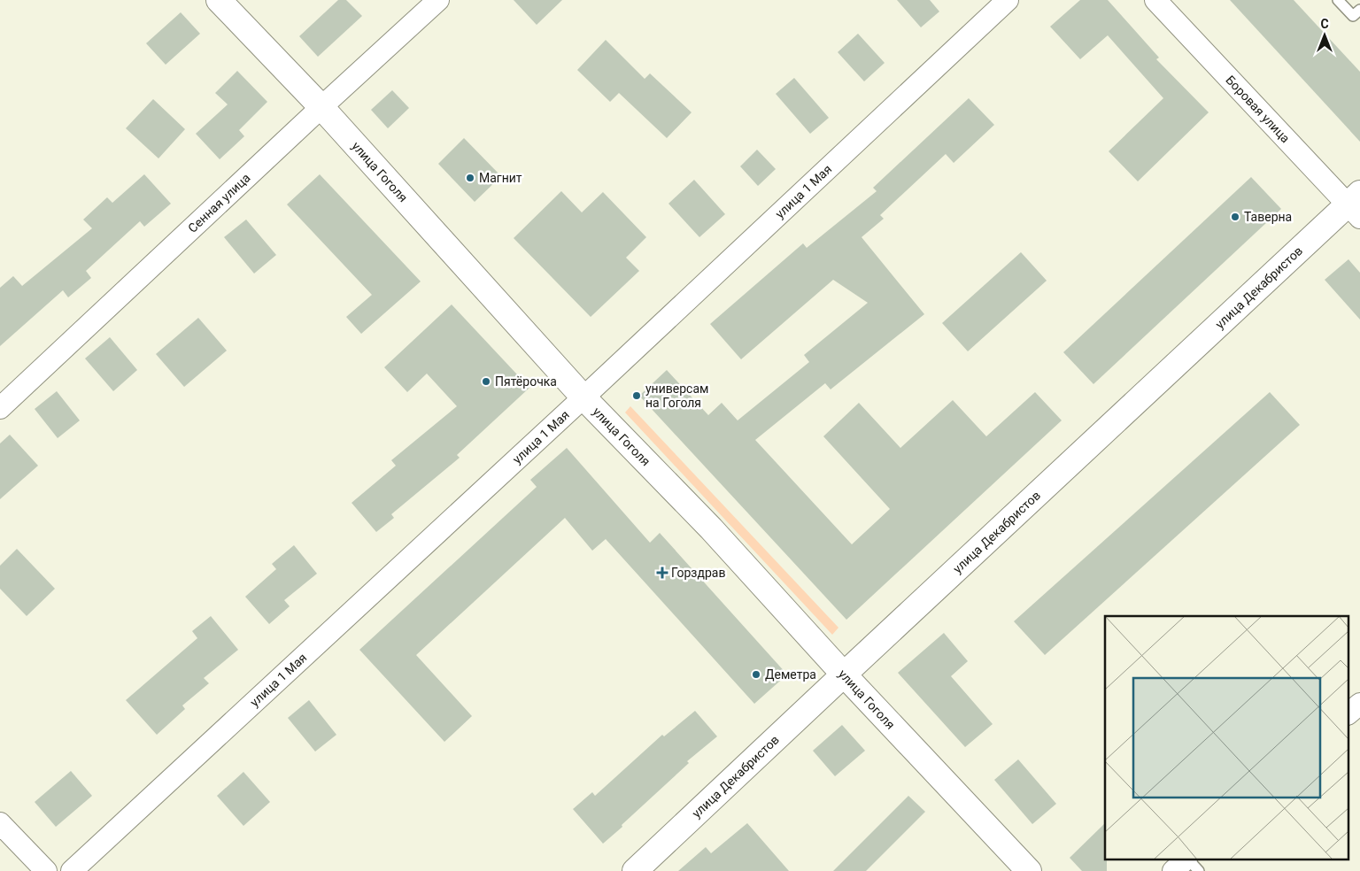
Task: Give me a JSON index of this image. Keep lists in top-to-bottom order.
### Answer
{
  "streets": {
    "street": [
      "Боровая улица",
      "улица Гоголя",
      "улица 1 Мая",
      "Сенная улица",
      "улица Декабристов"
    ]
  },
  "crossings": [
    ["Боровая улица", "улица Декабристов"],
    ["улица Гоголя", "улица 1 Мая"],
    ["улица Гоголя", "Сенная улица"],
    ["улица Гоголя", "улица Декабристов"]
  ],
  "places": {
    "other": [
      "Магнит",
      "Таверна",
      "Пятёрочка",
      "универсам на Гоголя",
      "Деметра"
    ],
    "health": ["Горздрав"]
  },
  "north": "top"
}
